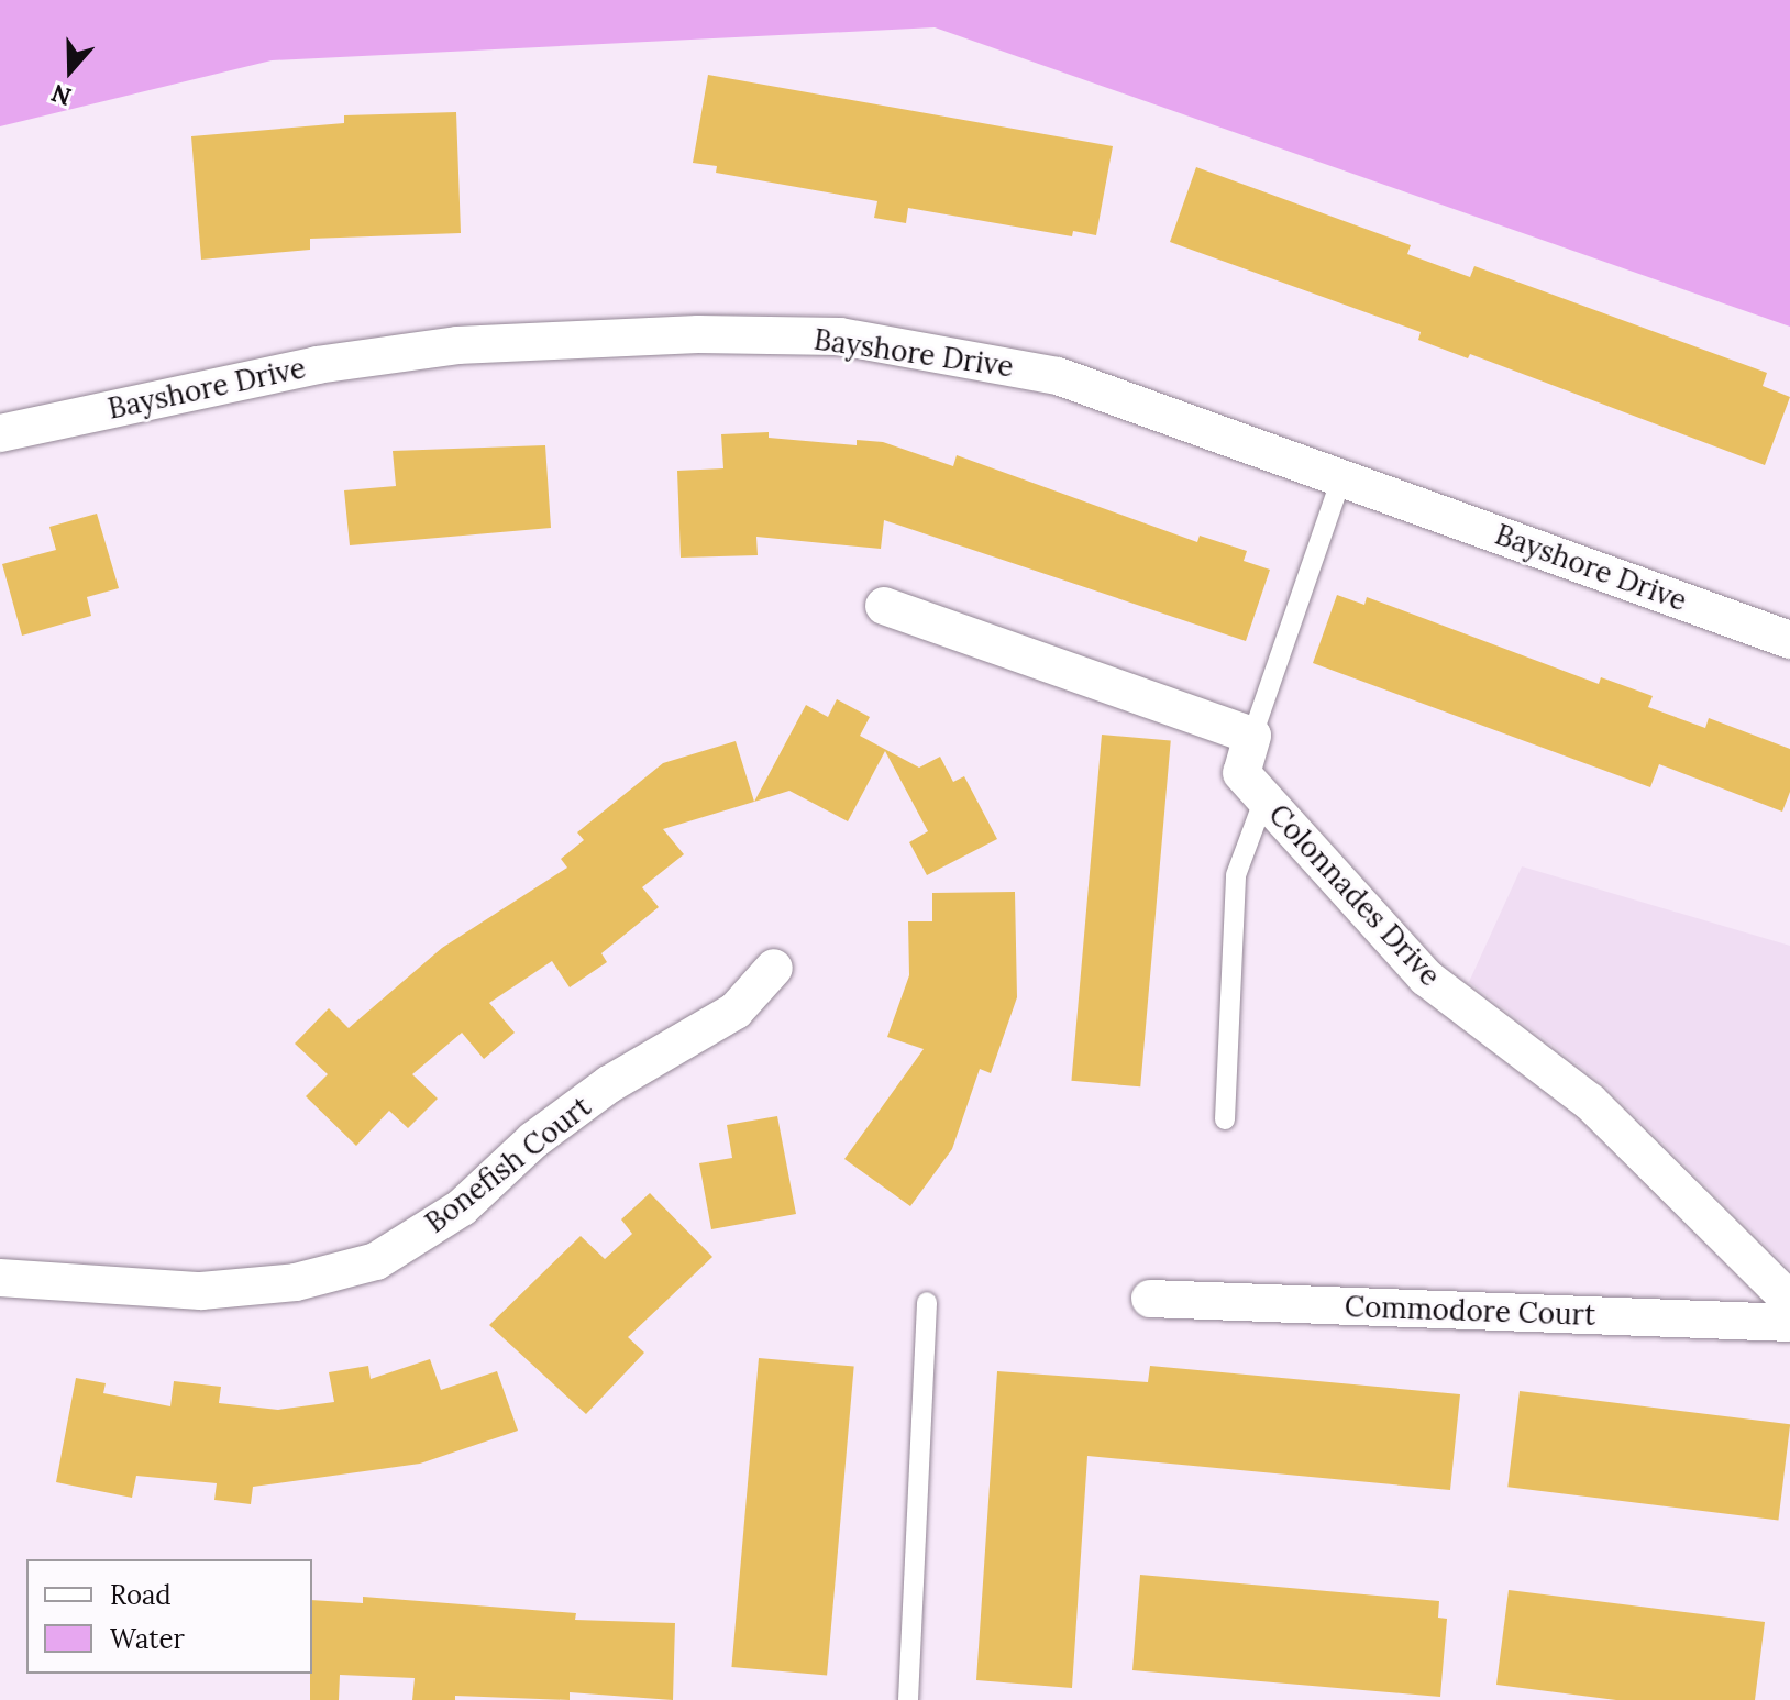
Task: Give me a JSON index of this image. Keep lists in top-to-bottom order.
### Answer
{
  "streets": {
    "street": [
      "Bayshore Drive",
      "Colonnades Drive",
      "Bonefish Court",
      "Commodore Court"
    ]
  },
  "legend": ["Road", "Water"],
  "north": "bottom"
}
